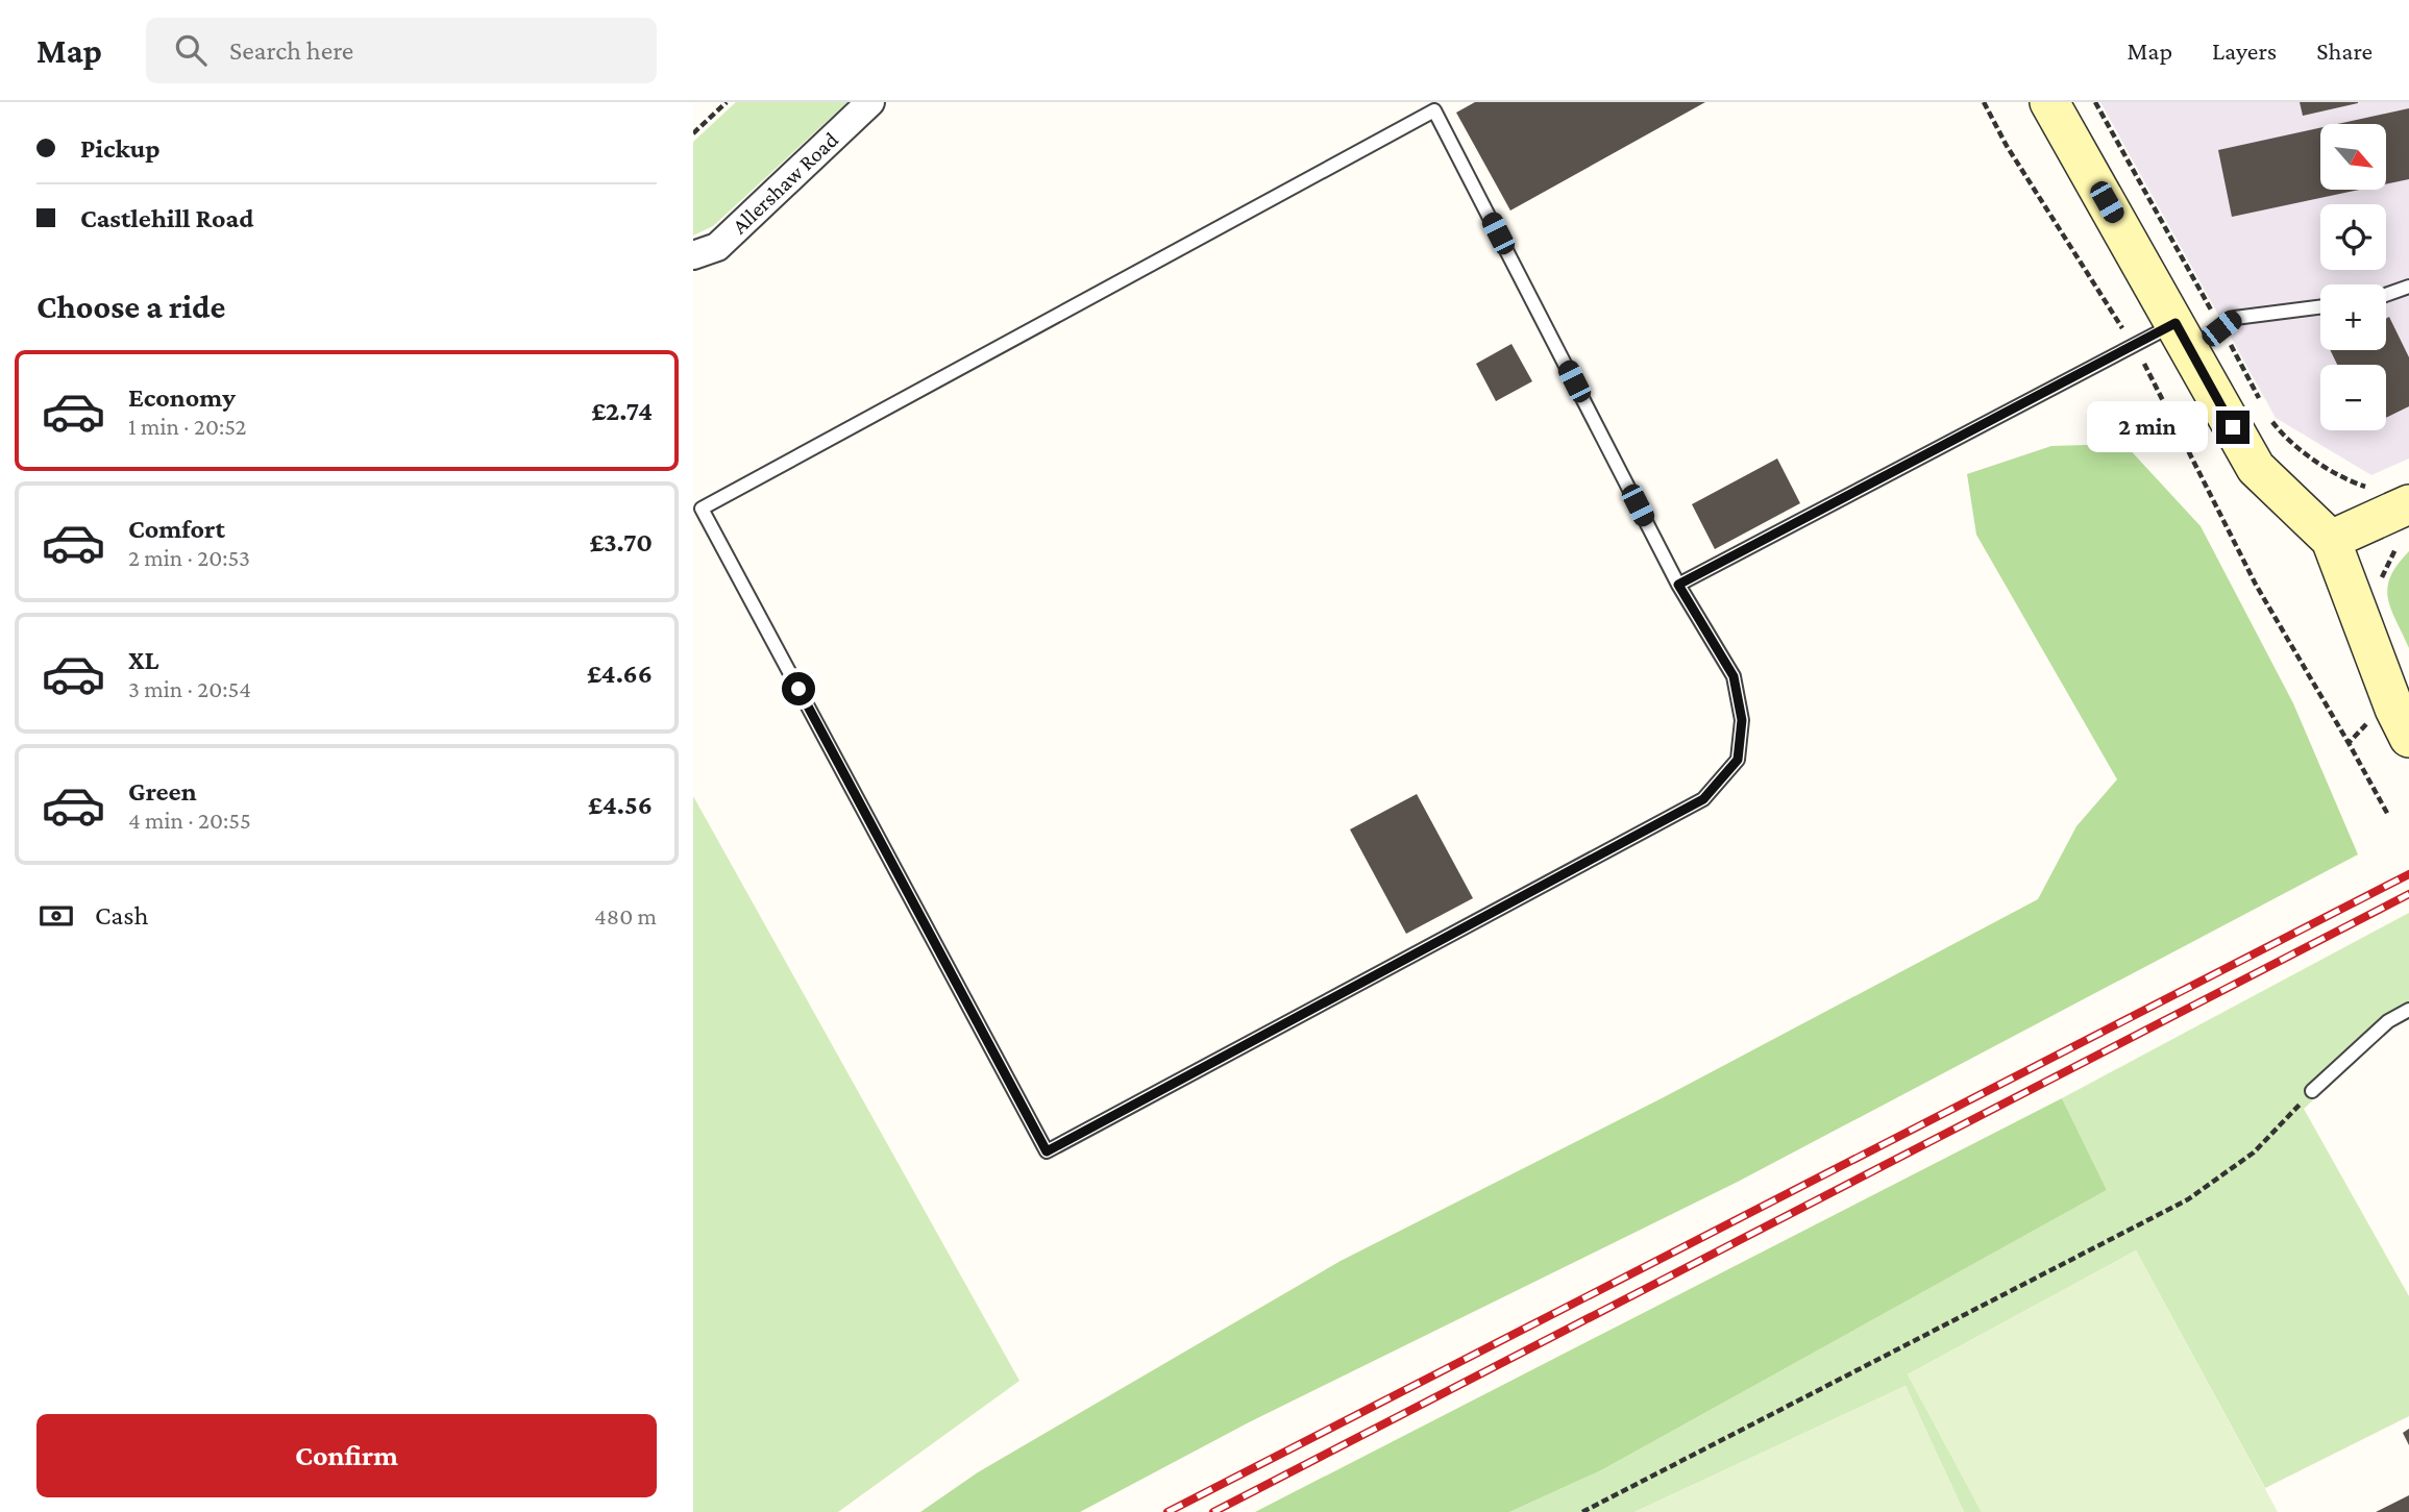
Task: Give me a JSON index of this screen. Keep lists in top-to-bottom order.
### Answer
{
  "streets": {
    "street": ["Allershaw Road"]
  },
  "north": "bottom right",
  "page": {
    "header": "Map",
    "search": "Search here",
    "nav": ["Map", "Layers", "Share"],
    "banner": ["Pickup", "Castlehill Road"],
    "map_buttons": ["+", "−"],
    "heading": "Choose a ride",
    "list": [
      {
        "name": "Economy",
        "note": "1 min · 20:52",
        "value": "£2.74"
      },
      {
        "name": "Comfort",
        "note": "2 min · 20:53",
        "value": "£3.70"
      },
      {
        "name": "XL",
        "note": "3 min · 20:54",
        "value": "£4.66"
      },
      {
        "name": "Green",
        "note": "4 min · 20:55",
        "value": "£4.56"
      }
    ],
    "bubble": "2 min",
    "pay": ["Cash", "480 m"],
    "buttons": "Confirm"
  }
}
